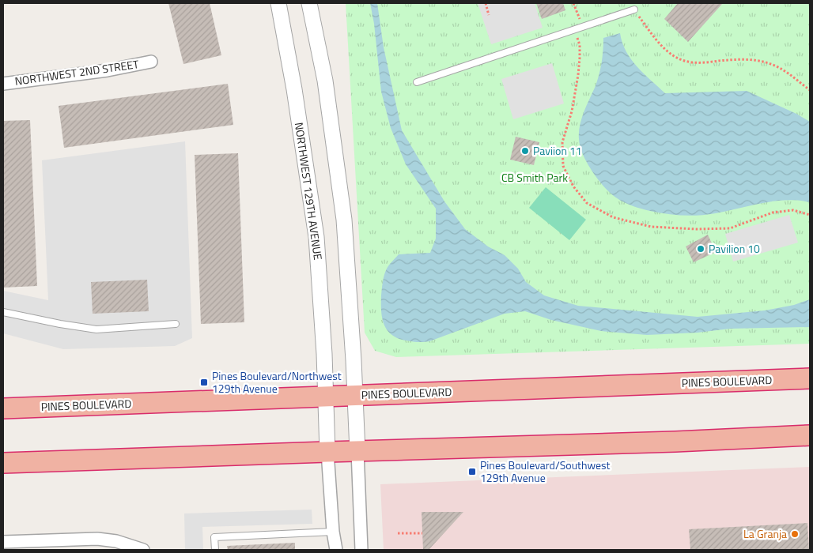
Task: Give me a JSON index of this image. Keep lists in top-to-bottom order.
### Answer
{
  "streets": {
    "highway": ["PINES BOULEVARD"],
    "street": ["NORTHWEST 2ND STREET", "NORTHWEST 129TH AVENUE"]
  },
  "crossings": [
    ["NORTHWEST 129TH AVENUE", "PINES BOULEVARD"]
  ],
  "parks": ["CB Smith Park"],
  "places": {
    "other": ["Paviion 11", "Pavilion 10", "La Granja"],
    "transit": ["Pines Boulevard/Northwest 129th Avenue", "Pines Boulevard/Southwest 129th Avenue"]
  }
}
